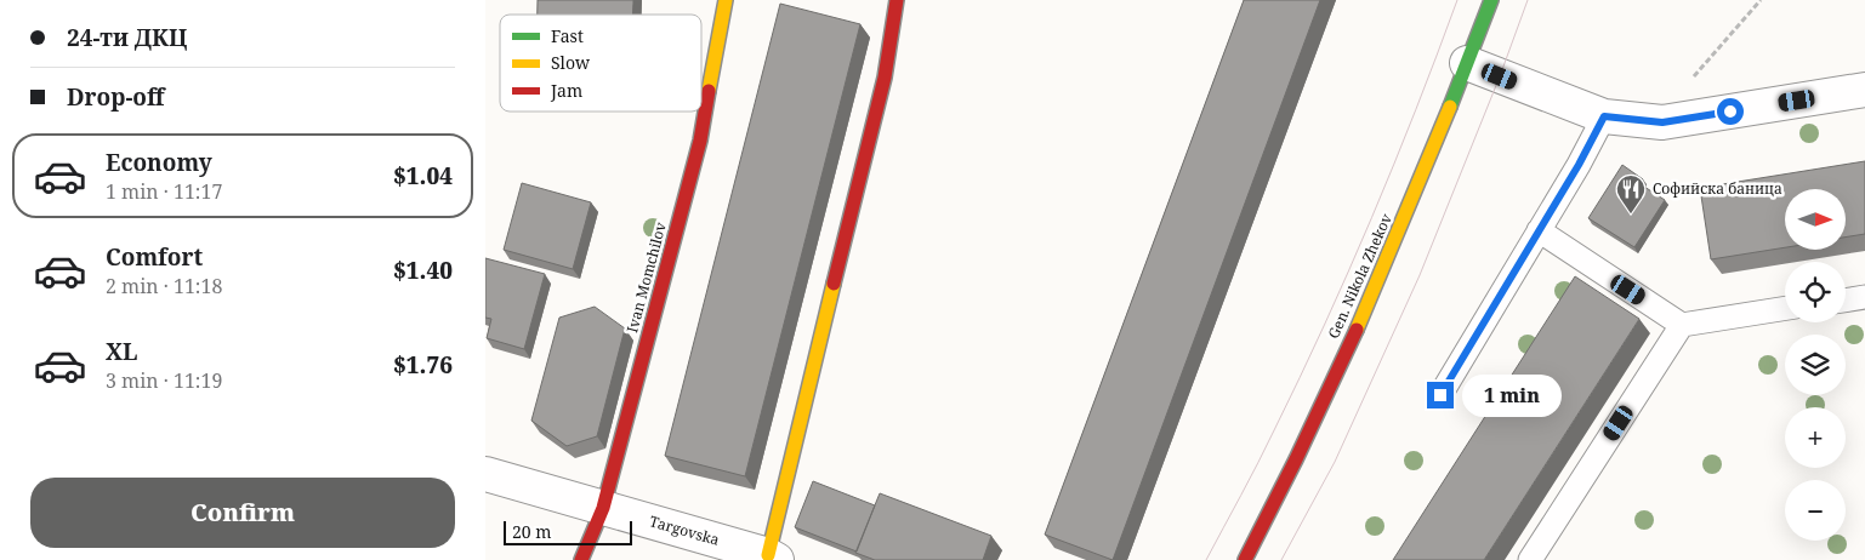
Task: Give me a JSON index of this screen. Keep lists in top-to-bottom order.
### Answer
{
  "streets": {
    "street": ["Gen. Nikola Zhekov", "Ivan Momchilov", "Targovska"]
  },
  "crossings": [
    ["Ivan Momchilov", "Targovska"]
  ],
  "places": {
    "restaurant": ["Софийска баница"]
  },
  "legend": ["Fast", "Slow", "Jam"],
  "scale_bar": "20 m",
  "north": "right",
  "page": {
    "banner": ["24-ти ДКЦ", "Drop-off"],
    "list": [
      {
        "name": "Economy",
        "note": "1 min · 11:17",
        "value": "$1.04"
      },
      {
        "name": "Comfort",
        "note": "2 min · 11:18",
        "value": "$1.40"
      },
      {
        "name": "XL",
        "note": "3 min · 11:19",
        "value": "$1.76"
      }
    ],
    "map_buttons": ["+", "−"],
    "bubble": "1 min",
    "buttons": "Confirm",
    "scale": "20 m"
  }
}
